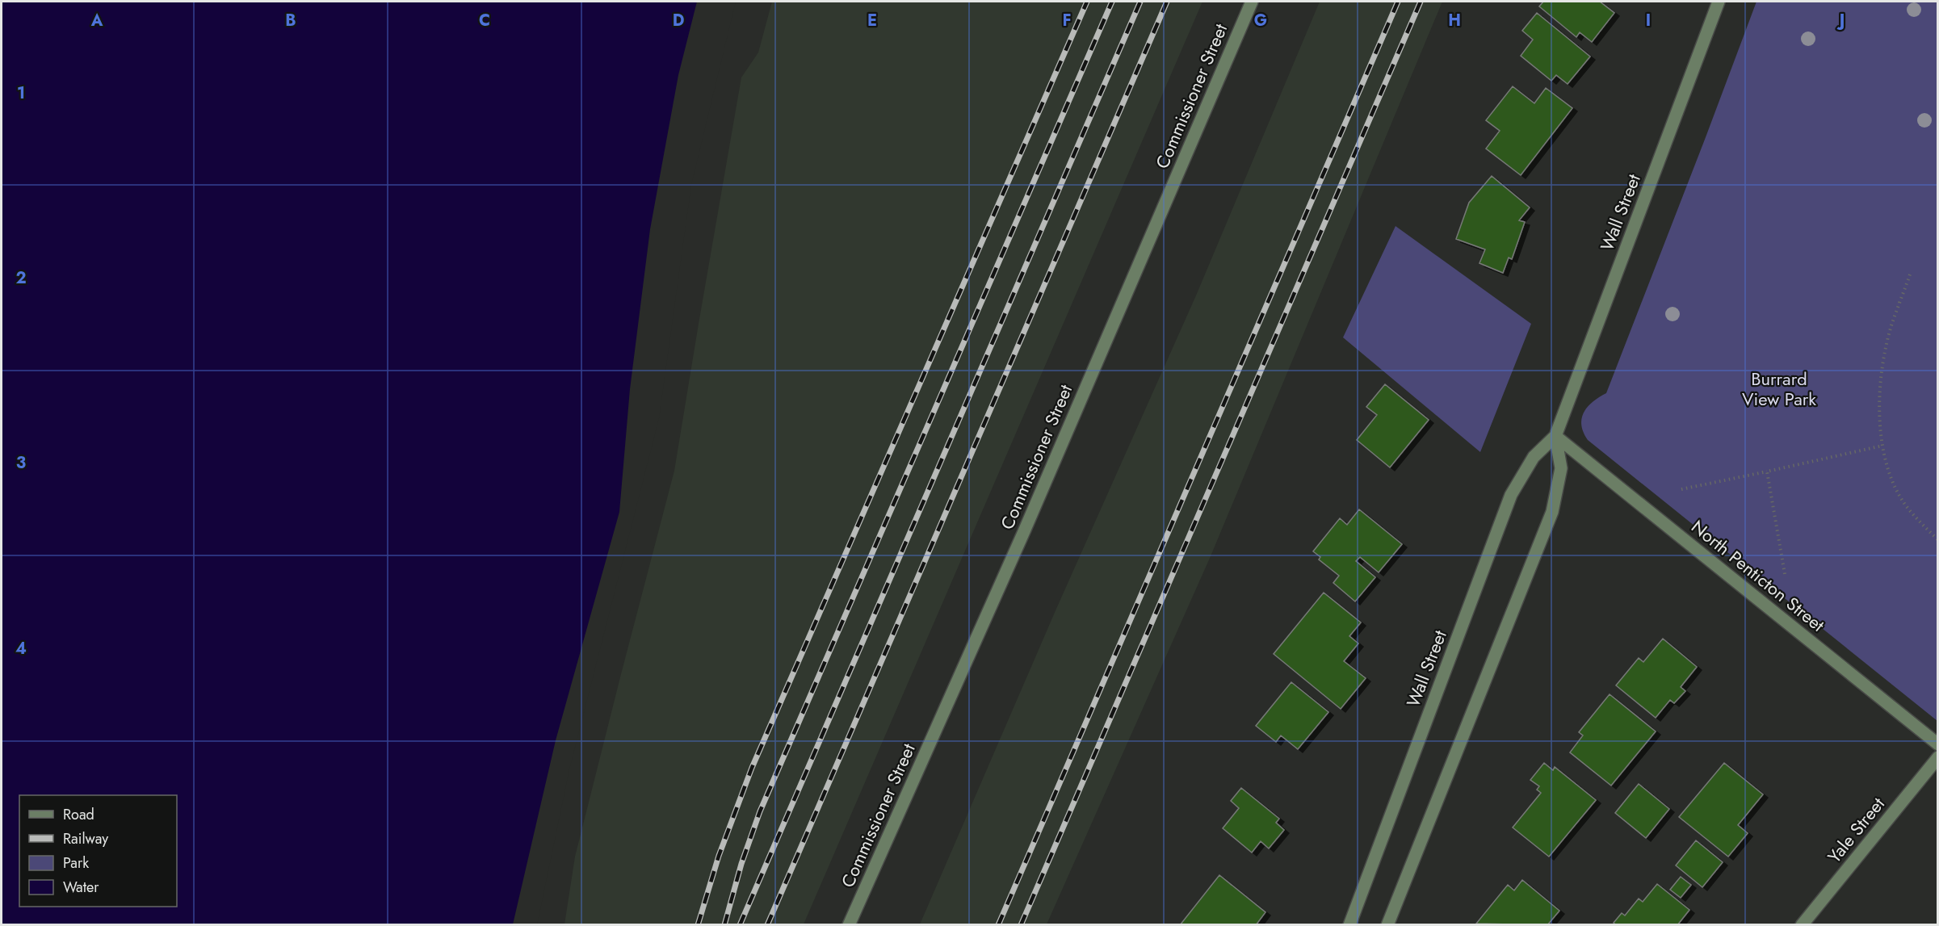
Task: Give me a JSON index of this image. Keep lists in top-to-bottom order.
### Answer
{
  "streets": {
    "street": [
      "Commissioner Street",
      "Wall Street",
      "North Penticton Street",
      "Yale Street"
    ]
  },
  "crossings": [
    ["Wall Street", "North Penticton Street"]
  ],
  "parks": ["Burrard View Park"],
  "legend": [
    "Road",
    "Railway",
    "Park",
    "Water"
  ],
  "grid": {
    "columns": [
      "A",
      "B",
      "C",
      "D",
      "E",
      "F",
      "G",
      "H",
      "I",
      "J"
    ],
    "rows": [
      "1",
      "2",
      "3",
      "4"
    ]
  }
}
